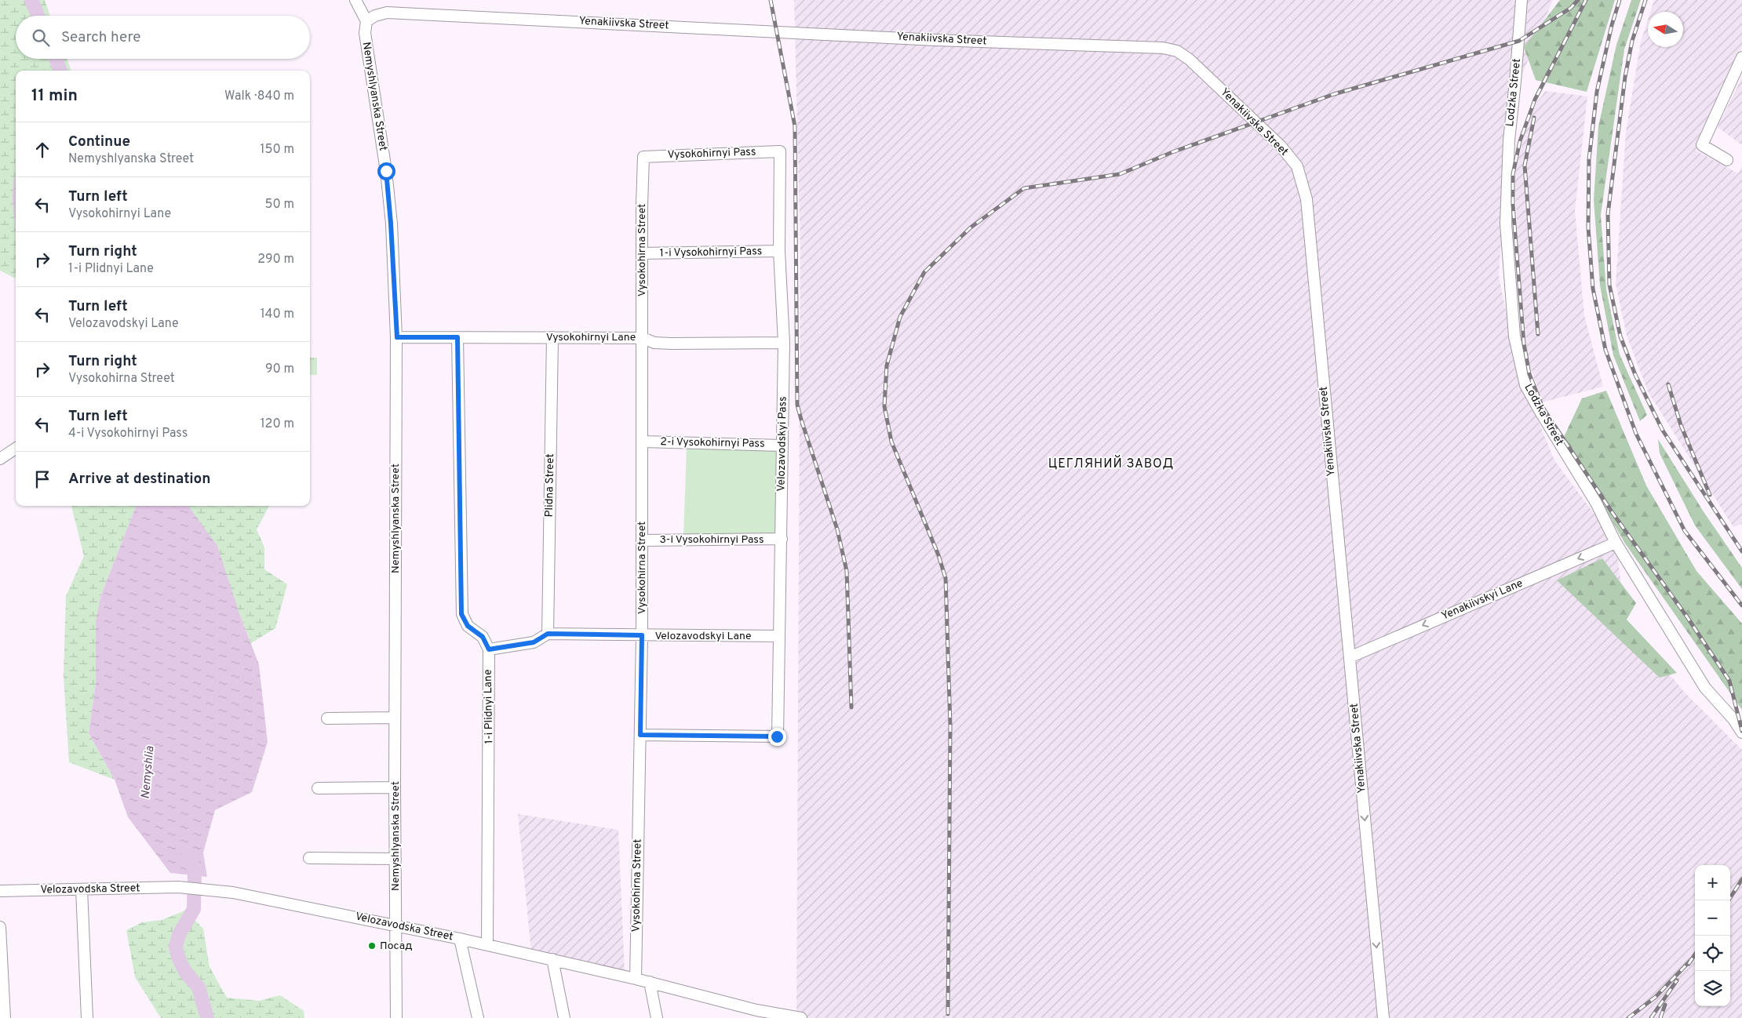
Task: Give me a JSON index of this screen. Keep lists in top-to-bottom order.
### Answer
{
  "streets": {
    "street": [
      "Yenakiivska Street",
      "Lodzka Street",
      "Nemyshlyanska Street",
      "Vysokohirnyi Pass",
      "Vysokohirna Street",
      "1-i Vysokohirnyi Pass",
      "Vysokohirnyi Lane",
      "2-i Vysokohirnyi Pass",
      "Velozavodskyi Pass",
      "Plidna Street",
      "3-i Vysokohirnyi Pass",
      "Yenakiivskyi Lane",
      "Velozavodskyi Lane",
      "1-i Plidnyi Lane",
      "Velozavodska Street"
    ]
  },
  "crossings": [
    ["Yenakiivska Street", "Nemyshlyanska Street"],
    ["Yenakiivska Street", "Yenakiivskyi Lane"],
    ["Lodzka Street", "Yenakiivskyi Lane"],
    ["Nemyshlyanska Street", "Vysokohirnyi Lane"],
    ["Nemyshlyanska Street", "Velozavodska Street"],
    ["Vysokohirnyi Pass", "Vysokohirna Street"],
    ["Vysokohirnyi Pass", "Velozavodskyi Pass"],
    ["Vysokohirna Street", "1-i Vysokohirnyi Pass"],
    ["Vysokohirna Street", "Vysokohirnyi Lane"],
    ["Vysokohirna Street", "2-i Vysokohirnyi Pass"],
    ["Vysokohirna Street", "Velozavodskyi Pass"],
    ["Vysokohirna Street", "3-i Vysokohirnyi Pass"],
    ["Vysokohirna Street", "Velozavodskyi Lane"],
    ["Vysokohirna Street", "Velozavodska Street"],
    ["1-i Vysokohirnyi Pass", "Velozavodskyi Pass"],
    ["Vysokohirnyi Lane", "Velozavodskyi Pass"],
    ["Vysokohirnyi Lane", "Plidna Street"],
    ["2-i Vysokohirnyi Pass", "Velozavodskyi Pass"],
    ["Velozavodskyi Pass", "3-i Vysokohirnyi Pass"],
    ["Velozavodskyi Pass", "Velozavodskyi Lane"],
    ["Plidna Street", "Velozavodskyi Lane"],
    ["Velozavodskyi Lane", "1-i Plidnyi Lane"],
    ["1-i Plidnyi Lane", "Velozavodska Street"]
  ],
  "one_way": ["Yenakiivskyi Lane"],
  "districts": ["ЦЕГЛЯНИЙ ЗАВОД"],
  "water": ["Nemyshlia"],
  "places": ["Посад"],
  "north": "left",
  "page": {
    "search": "Search here",
    "heading": ["11 min", "Walk · 840 m"],
    "list": [
      ["Continue", "Nemyshlyanska Street", "150 m"],
      ["Turn left", "Vysokohirnyi Lane", "50 m"],
      ["Turn right", "1-i Plidnyi Lane", "290 m"],
      ["Turn left", "Velozavodskyi Lane", "140 m"],
      ["Turn right", "Vysokohirna Street", "90 m"],
      ["Turn left", "4-i Vysokohirnyi Pass", "120 m"],
      "Arrive at destination"
    ],
    "map_buttons": ["+", "−"]
  }
}
